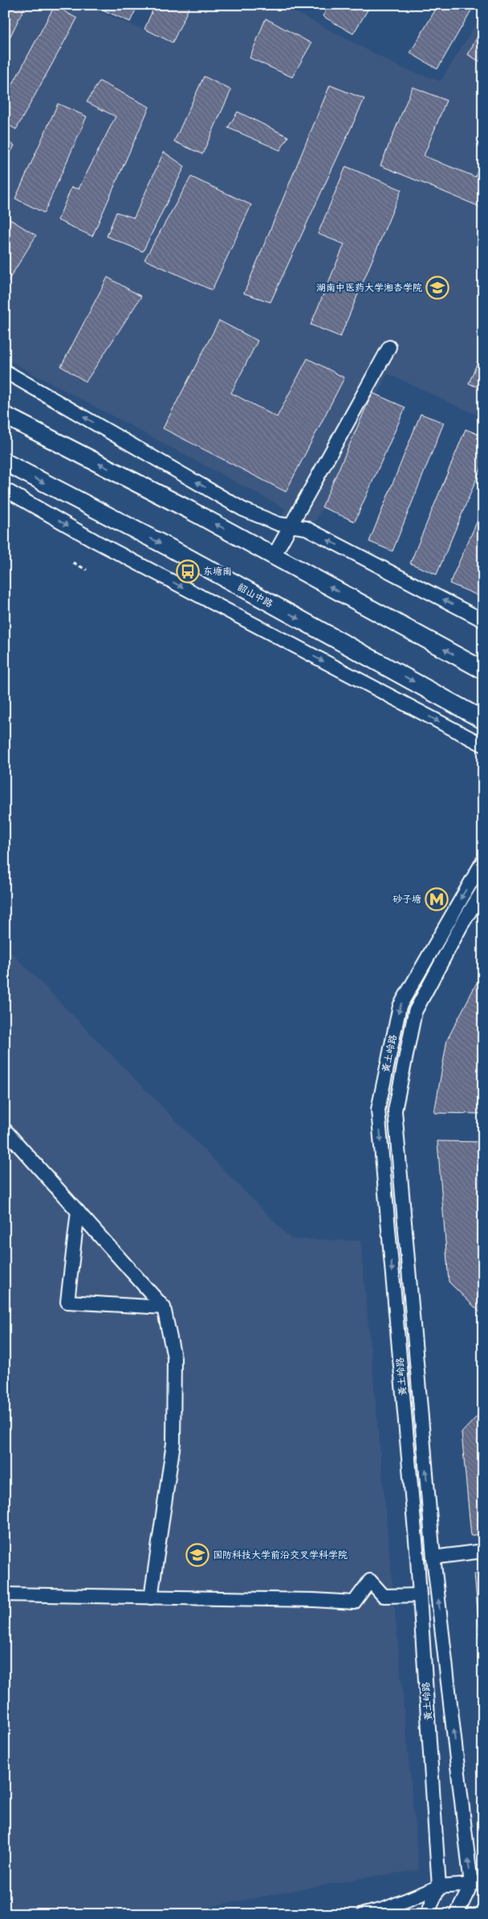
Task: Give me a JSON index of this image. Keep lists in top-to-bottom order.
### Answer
{
  "streets": {
    "main road": ["韶山中路"],
    "street": ["黄土岭路"]
  },
  "places": {
    "school or university": ["湖南中医药大学湘杏学院", "国防科技大学前沿交叉学科学院"],
    "bus stop": ["东塘南"],
    "metro station": ["砂子塘"]
  }
}
